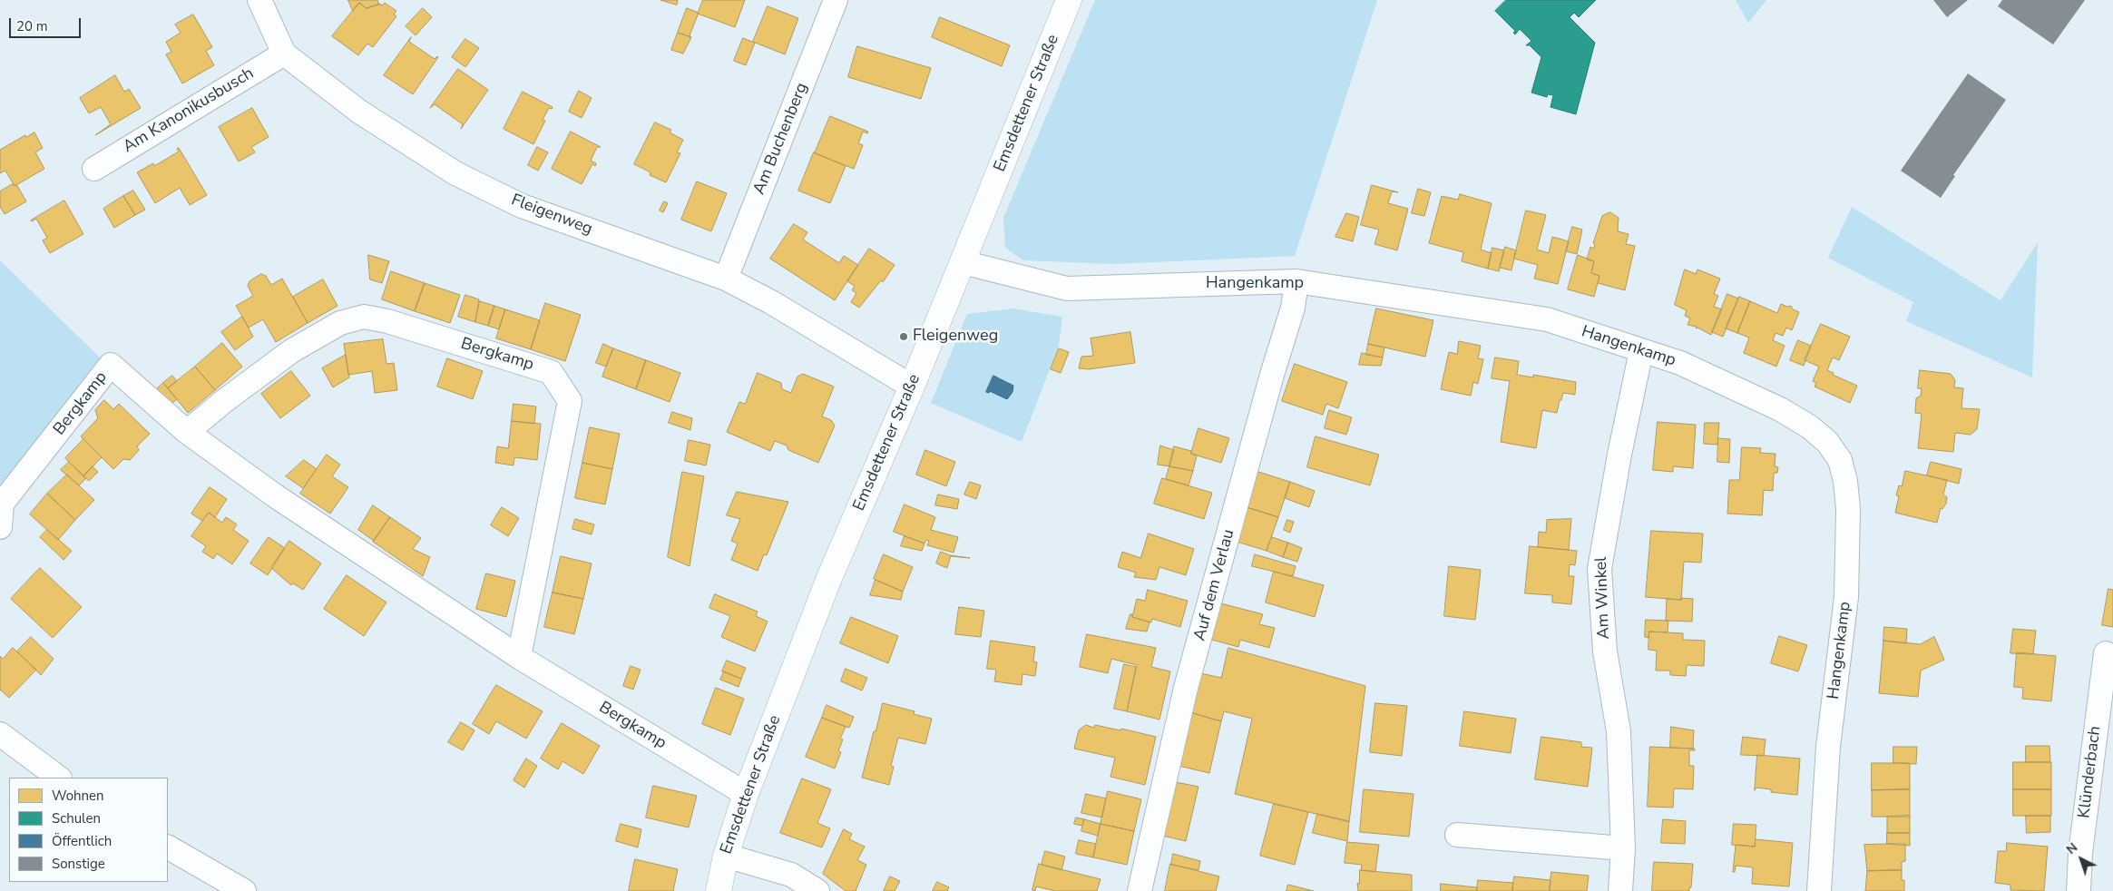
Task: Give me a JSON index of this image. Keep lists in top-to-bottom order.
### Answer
{
  "streets": {
    "main road": ["Emsdettener Straße"],
    "street": [
      "Am Kanonikusbusch",
      "Am Buchenberg",
      "Fleigenweg",
      "Hangenkamp",
      "Bergkamp",
      "Auf dem Verlau",
      "Am Winkel",
      "Klünderbach"
    ]
  },
  "crossings": [
    ["Emsdettener Straße", "Fleigenweg"],
    ["Emsdettener Straße", "Hangenkamp"],
    ["Emsdettener Straße", "Bergkamp"],
    ["Am Kanonikusbusch", "Fleigenweg"],
    ["Am Buchenberg", "Fleigenweg"],
    ["Hangenkamp", "Auf dem Verlau"],
    ["Hangenkamp", "Am Winkel"]
  ],
  "places": ["Fleigenweg"],
  "legend": [
    "Wohnen",
    "Schulen",
    "Öffentlich",
    "Sonstige"
  ],
  "scale_bar": "20 m",
  "north": "top left"
}
